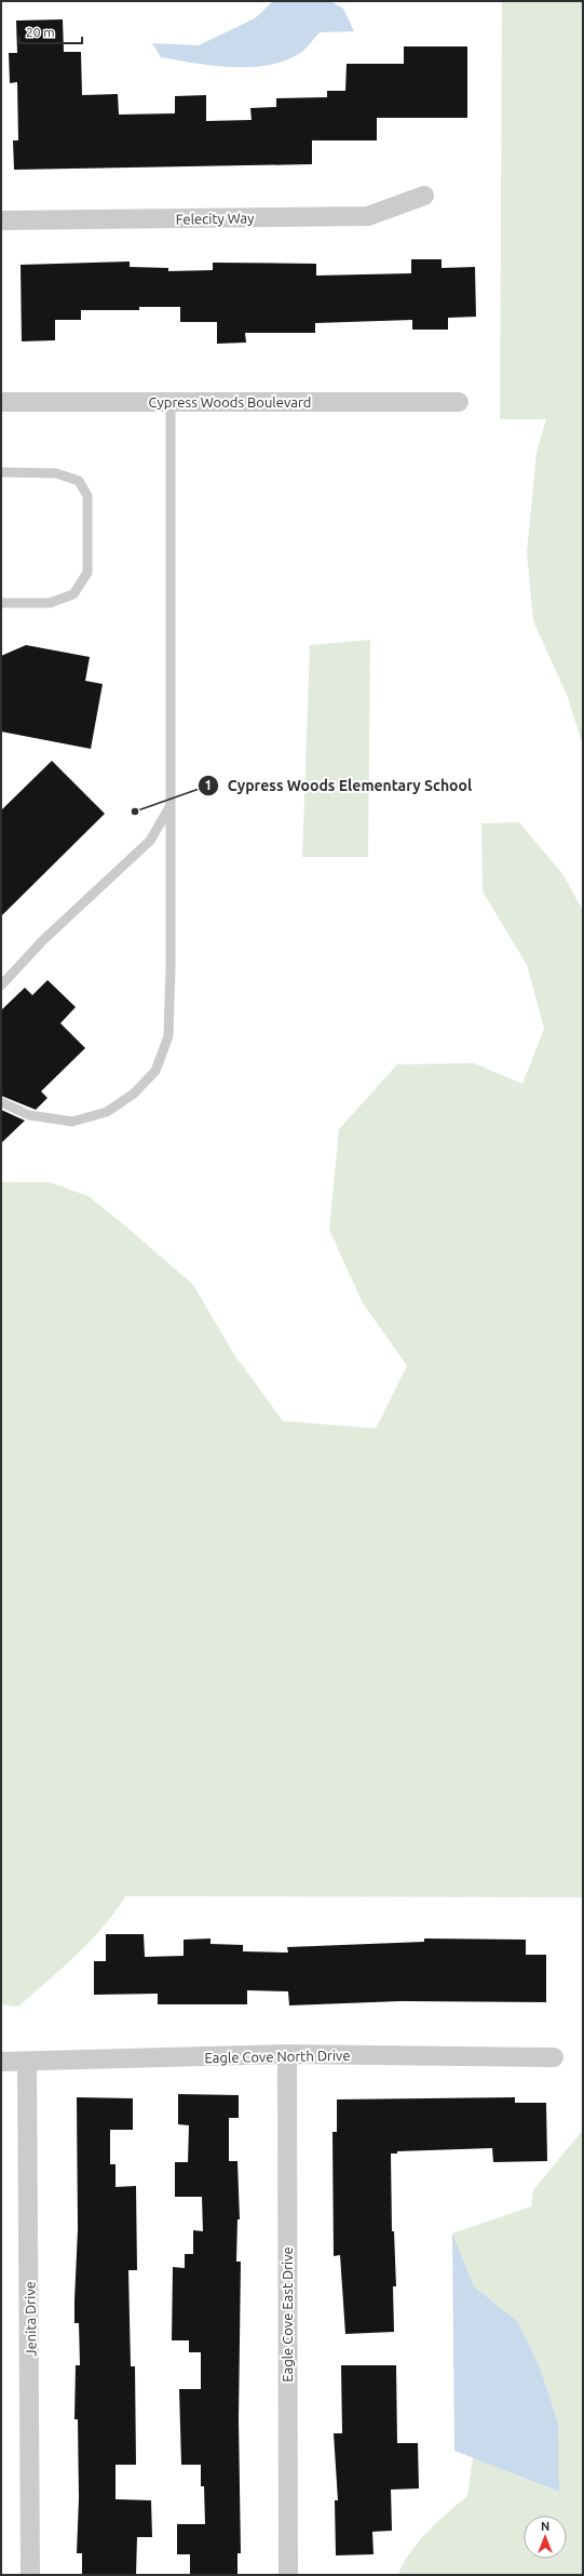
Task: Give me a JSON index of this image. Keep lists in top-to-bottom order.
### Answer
{
  "streets": {
    "street": [
      "Felecity Way",
      "Cypress Woods Boulevard",
      "Eagle Cove North Drive",
      "Eagle Cove East Drive",
      "Jenita Drive"
    ]
  },
  "crossings": [
    ["Eagle Cove North Drive", "Eagle Cove East Drive"],
    ["Eagle Cove North Drive", "Jenita Drive"]
  ],
  "places": ["Cypress Woods Elementary School"],
  "scale_bar": "20 m",
  "north": "top"
}
